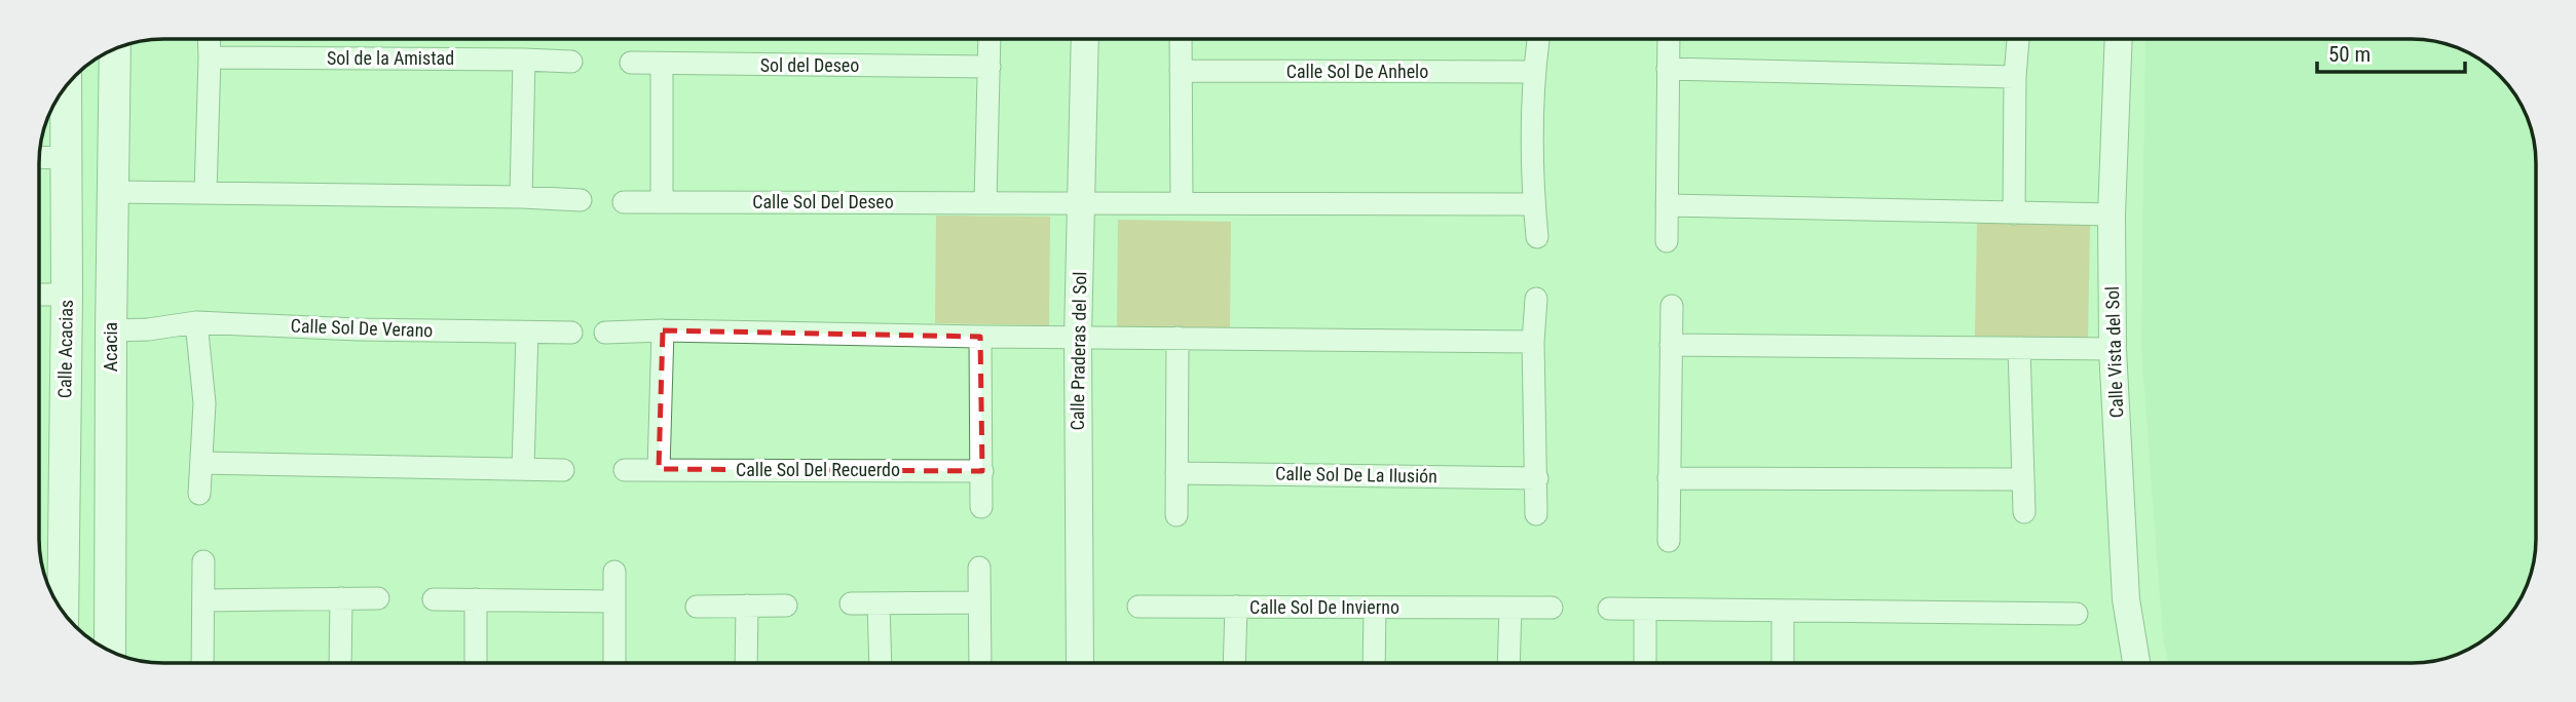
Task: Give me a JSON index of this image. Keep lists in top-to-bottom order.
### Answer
{
  "streets": {
    "main road": ["Acacia", "Calle Acacias"],
    "street": [
      "Sol de la Amistad",
      "Sol del Deseo",
      "Calle Sol De Anhelo",
      "Calle Sol Del Deseo",
      "Calle Sol De Verano",
      "Calle Praderas del Sol",
      "Calle Vista del Sol",
      "Calle Sol Del Recuerdo",
      "Calle Sol De La Ilusión",
      "Calle Sol De Invierno"
    ]
  },
  "crossings": [
    ["Calle Sol Del Deseo", "Calle Praderas del Sol"],
    ["Calle Sol De Verano", "Acacia"]
  ],
  "scale_bar": "50 m"
}
